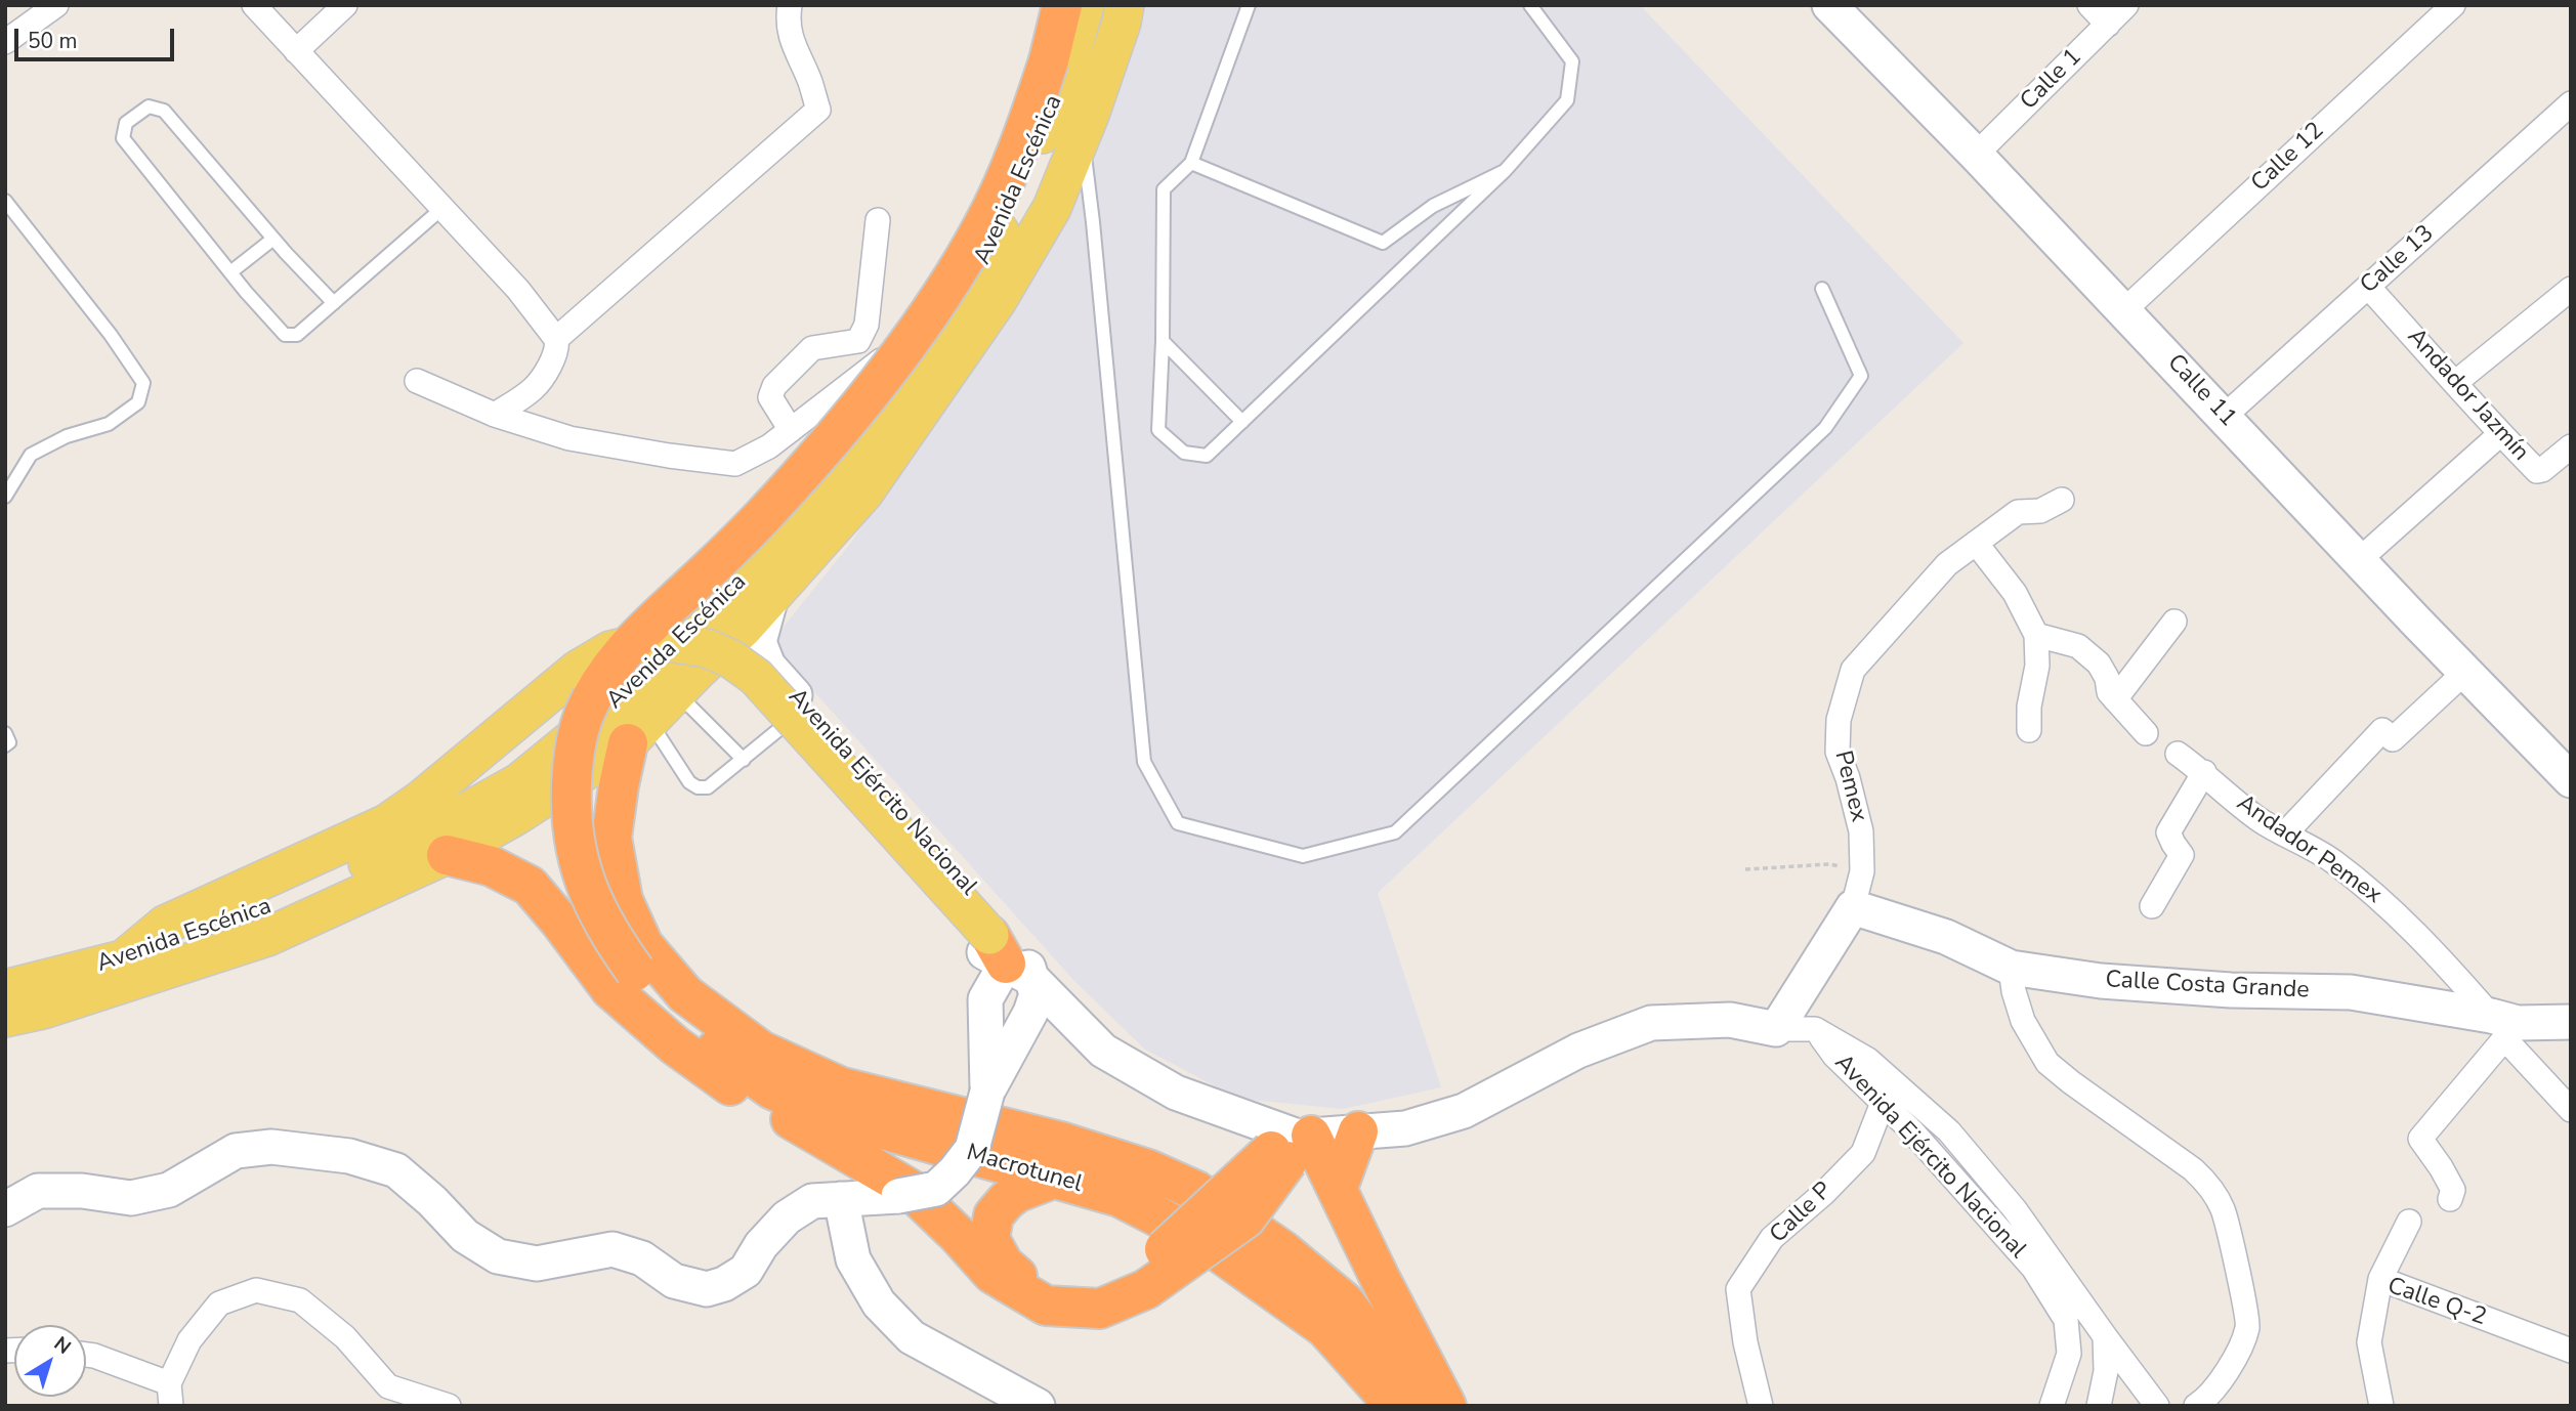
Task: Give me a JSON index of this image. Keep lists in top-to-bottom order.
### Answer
{
  "streets": {
    "highway": ["Macrotunel"],
    "main road": ["Avenida Escénica"],
    "street": [
      "Calle 1",
      "Calle 12",
      "Calle 13",
      "Calle 11",
      "Andador Jazmín",
      "Pemex",
      "Avenida Ejército Nacional",
      "Andador Pemex",
      "Calle Costa Grande",
      "Calle P",
      "Calle Q-2"
    ]
  },
  "crossings": [
    ["Calle 1", "Calle 11"],
    ["Calle 12", "Calle 11"],
    ["Calle 13", "Calle 11"],
    ["Calle 13", "Andador Jazmín"],
    ["Pemex", "Avenida Ejército Nacional"],
    ["Pemex", "Calle Costa Grande"],
    ["Avenida Ejército Nacional", "Calle P"],
    ["Andador Pemex", "Calle Costa Grande"]
  ],
  "scale_bar": "50 m",
  "north": "top right"
}
